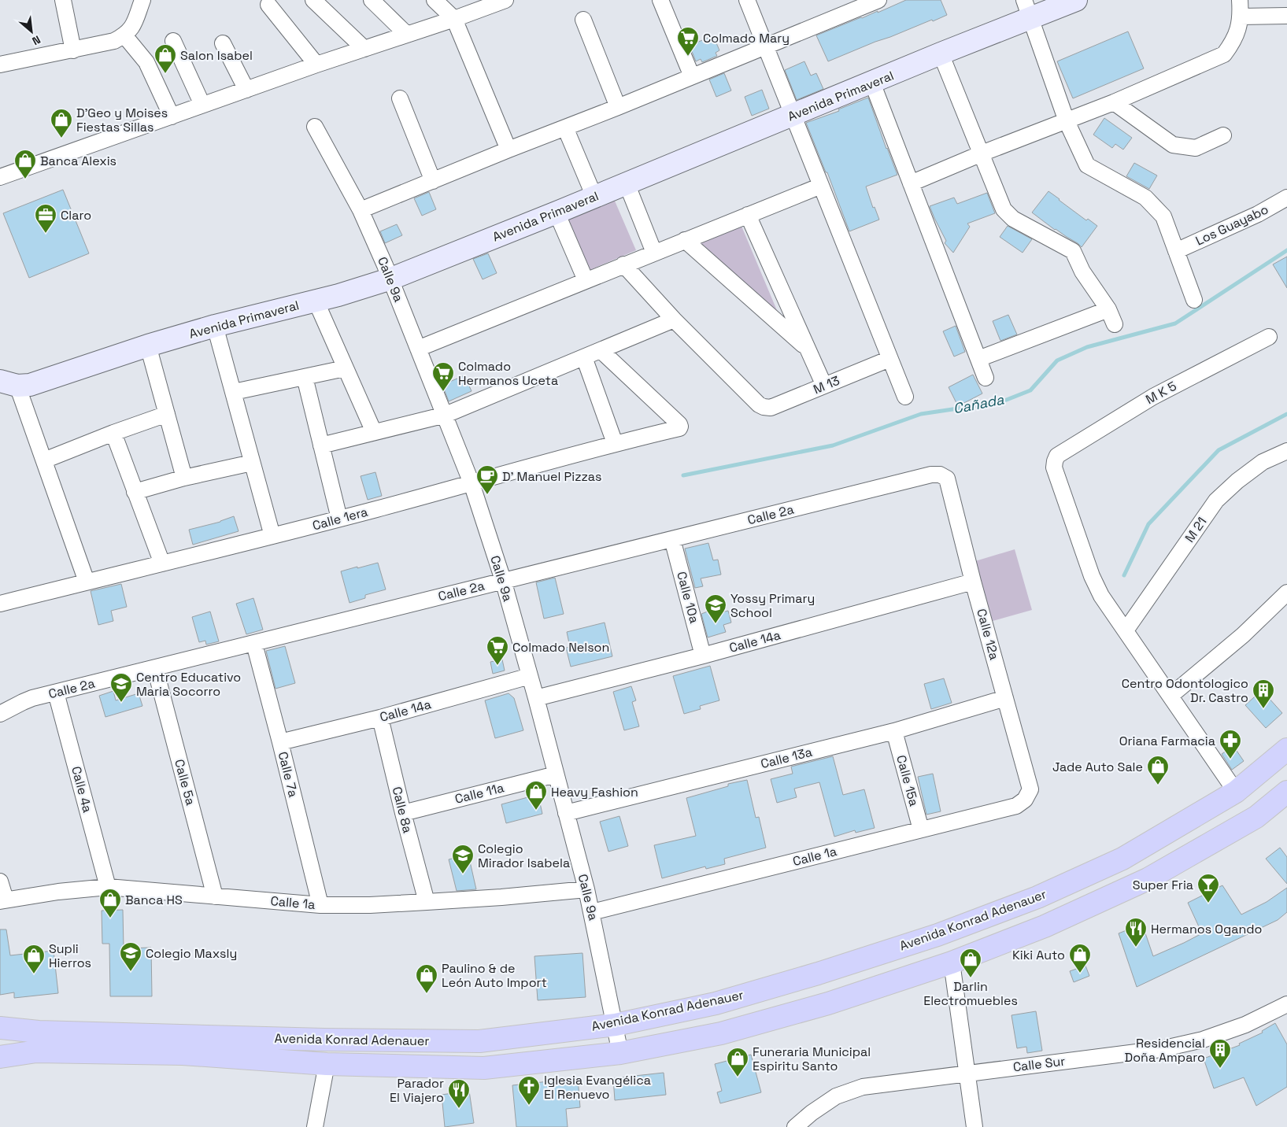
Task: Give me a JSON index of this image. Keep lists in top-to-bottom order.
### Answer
{
  "streets": {
    "main road": ["Avenida Konrad Adenauer"],
    "street": [
      "Avenida Primaveral",
      "Los Guayabo",
      "Calle 9a",
      "M 13",
      "M K 5",
      "Calle 2a",
      "Calle 1era",
      "M 21",
      "Calle 10a",
      "Calle 12a",
      "Calle 14a",
      "Calle 13a",
      "Calle 7a",
      "Calle 15a",
      "Calle 5a",
      "Calle 4a",
      "Calle 11a",
      "Calle 8a",
      "Calle 1a",
      "Calle Sur"
    ]
  },
  "crossings": [
    ["Avenida Primaveral", "Calle 9a"],
    ["Calle 9a", "Calle 2a"],
    ["Calle 9a", "Calle 1era"],
    ["Calle 9a", "Calle 14a"],
    ["Calle 9a", "Calle 13a"],
    ["Calle 9a", "Calle 11a"],
    ["Calle 9a", "Calle 1a"],
    ["Calle 9a", "Avenida Konrad Adenauer"],
    ["M K 5", "M 21"],
    ["Calle 2a", "Calle 10a"],
    ["Calle 2a", "Calle 12a"],
    ["Calle 2a", "Calle 7a"],
    ["Calle 2a", "Calle 5a"],
    ["Calle 2a", "Calle 4a"],
    ["Calle 10a", "Calle 14a"],
    ["Calle 12a", "Calle 14a"],
    ["Calle 12a", "Calle 13a"],
    ["Calle 12a", "Calle 1a"],
    ["Calle 14a", "Calle 7a"],
    ["Calle 14a", "Calle 8a"],
    ["Calle 13a", "Calle 15a"],
    ["Calle 7a", "Calle 1a"],
    ["Calle 15a", "Calle 1a"],
    ["Calle 5a", "Calle 1a"],
    ["Calle 4a", "Calle 1a"],
    ["Calle 11a", "Calle 8a"],
    ["Calle 8a", "Calle 1a"]
  ],
  "water": ["Cañada"],
  "places": {
    "supermarket": ["Colmado Mary", "Colmado Hermanos Uceta", "Colmado Nelson"],
    "shop": [
      "Salon Isabel",
      "D'Geo y Moises Fiestas Sillas",
      "Banca Alexis",
      "Jade Auto Sale",
      "Heavy Fashion",
      "Banca HS",
      "Kiki Auto",
      "Supli Hierros",
      "Darlin Electromuebles",
      "Paulino & de León Auto Import",
      "Funeraria Municipal Espiritu Santo"
    ],
    "office": ["Claro"],
    "cafe": ["D' Manuel Pizzas"],
    "school or university": [
      "Yossy Primary School",
      "Centro Educativo Maria Socorro",
      "Colegio Mirador Isabela",
      "Colegio Maxsly"
    ],
    "building": ["Centro Odontologico Dr. Castro", "Residencial Doña Amparo"],
    "pharmacy": ["Oriana Farmacia"],
    "bar": ["Super Fria"],
    "restaurant": ["Hermanos Ogando", "Parador El Viajero"],
    "church": ["Iglesia Evangélica El Renuevo"]
  },
  "north": "bottom right"
}
